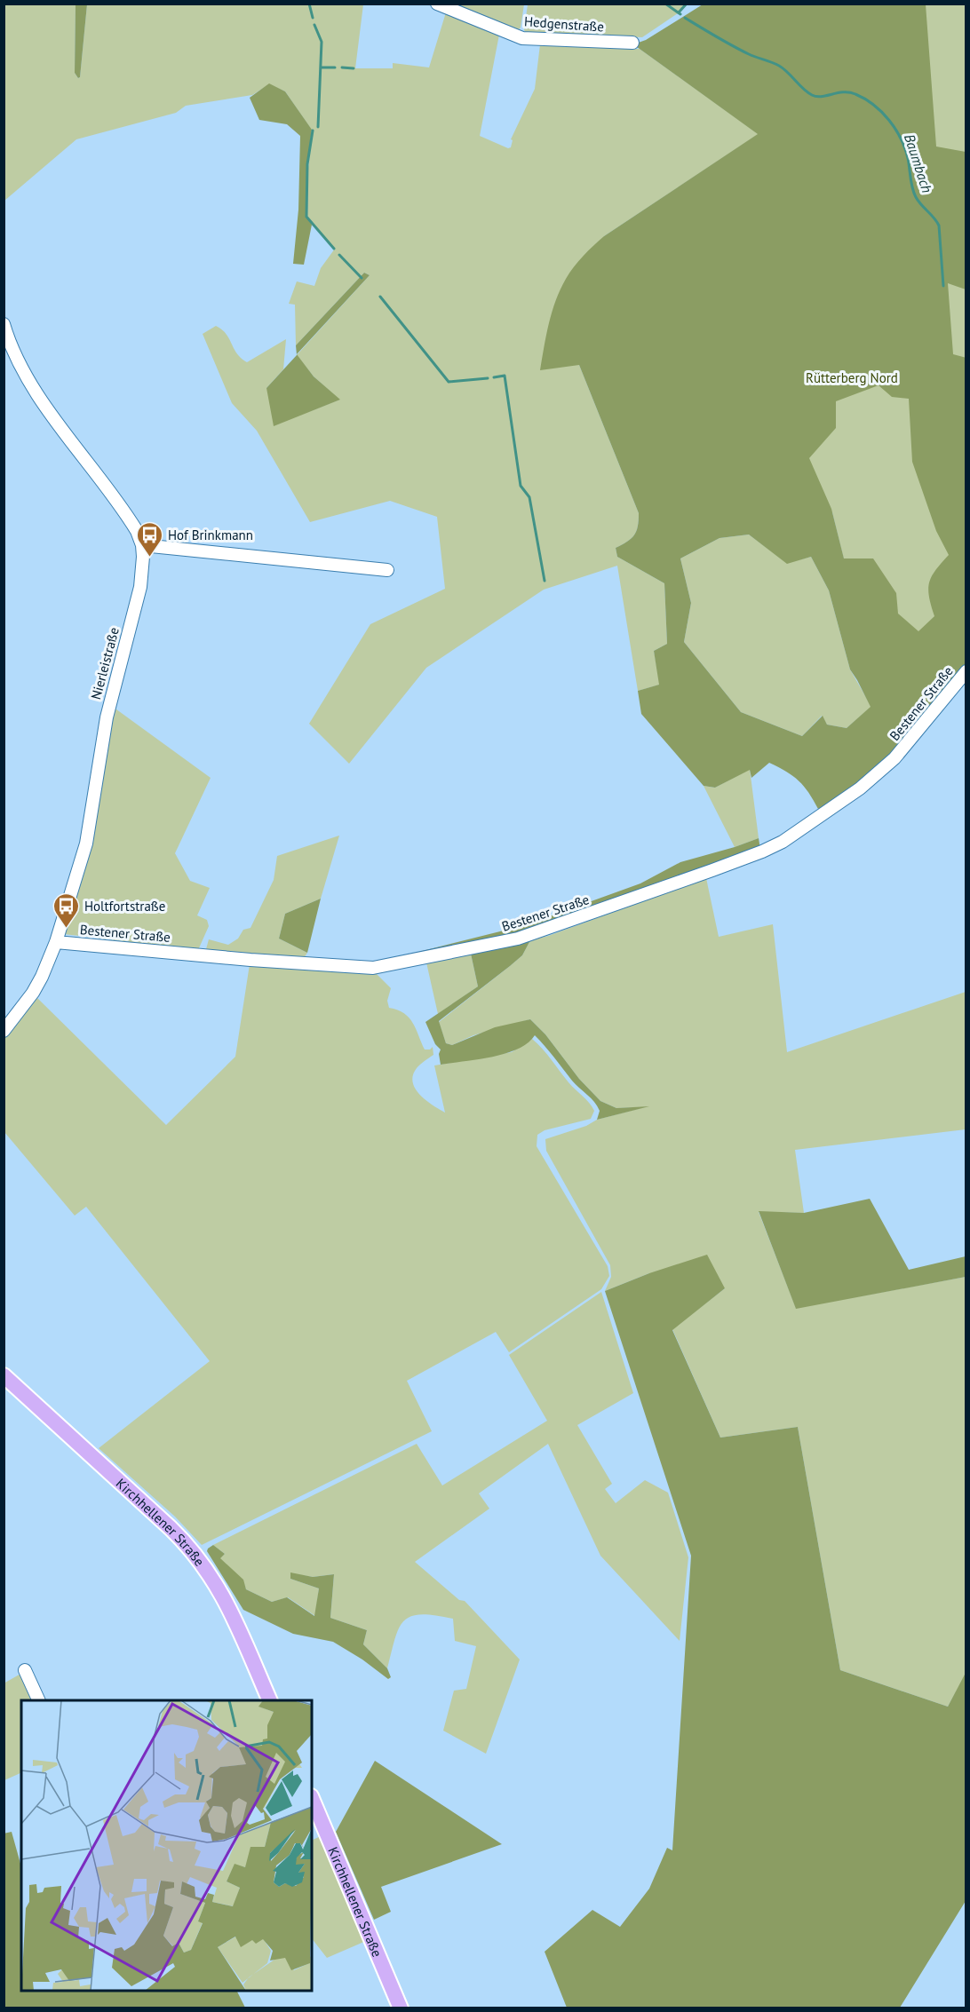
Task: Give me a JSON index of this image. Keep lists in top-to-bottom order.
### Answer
{
  "streets": {
    "main road": ["Kirchhellener Straße"],
    "street": ["Hedgenstraße", "Nierleistraße", "Bestener Straße"]
  },
  "crossings": [
    ["Nierleistraße", "Bestener Straße"]
  ],
  "water": ["Baumbach"],
  "parks": ["Rütterberg Nord"],
  "places": {
    "bus stop": ["Hof Brinkmann", "Holtfortstraße"]
  }
}
